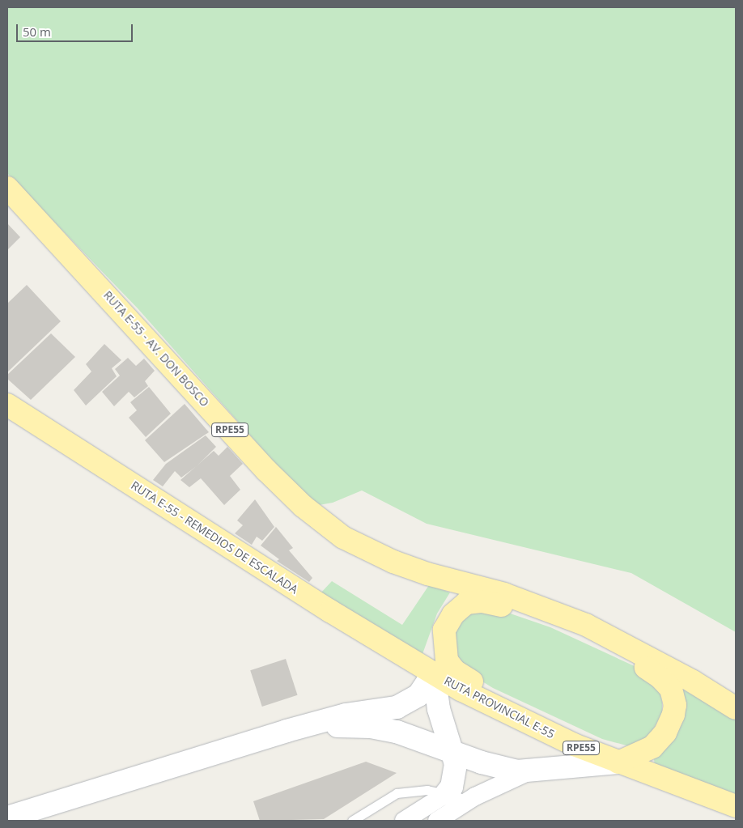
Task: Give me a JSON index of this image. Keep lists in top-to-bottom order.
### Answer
{
  "streets": {
    "main road": [
      "RUTA E-55 - AV. DON BOSCO",
      "RPE55",
      "RUTA E-55 - REMEDIOS DE ESCALADA",
      "RUTA PROVINCIAL E-55"
    ]
  },
  "crossings": [
    ["RUTA E-55 - AV. DON BOSCO", "RPE55"],
    ["RUTA E-55 - REMEDIOS DE ESCALADA", "RUTA PROVINCIAL E-55"]
  ],
  "scale_bar": "50 m"
}
